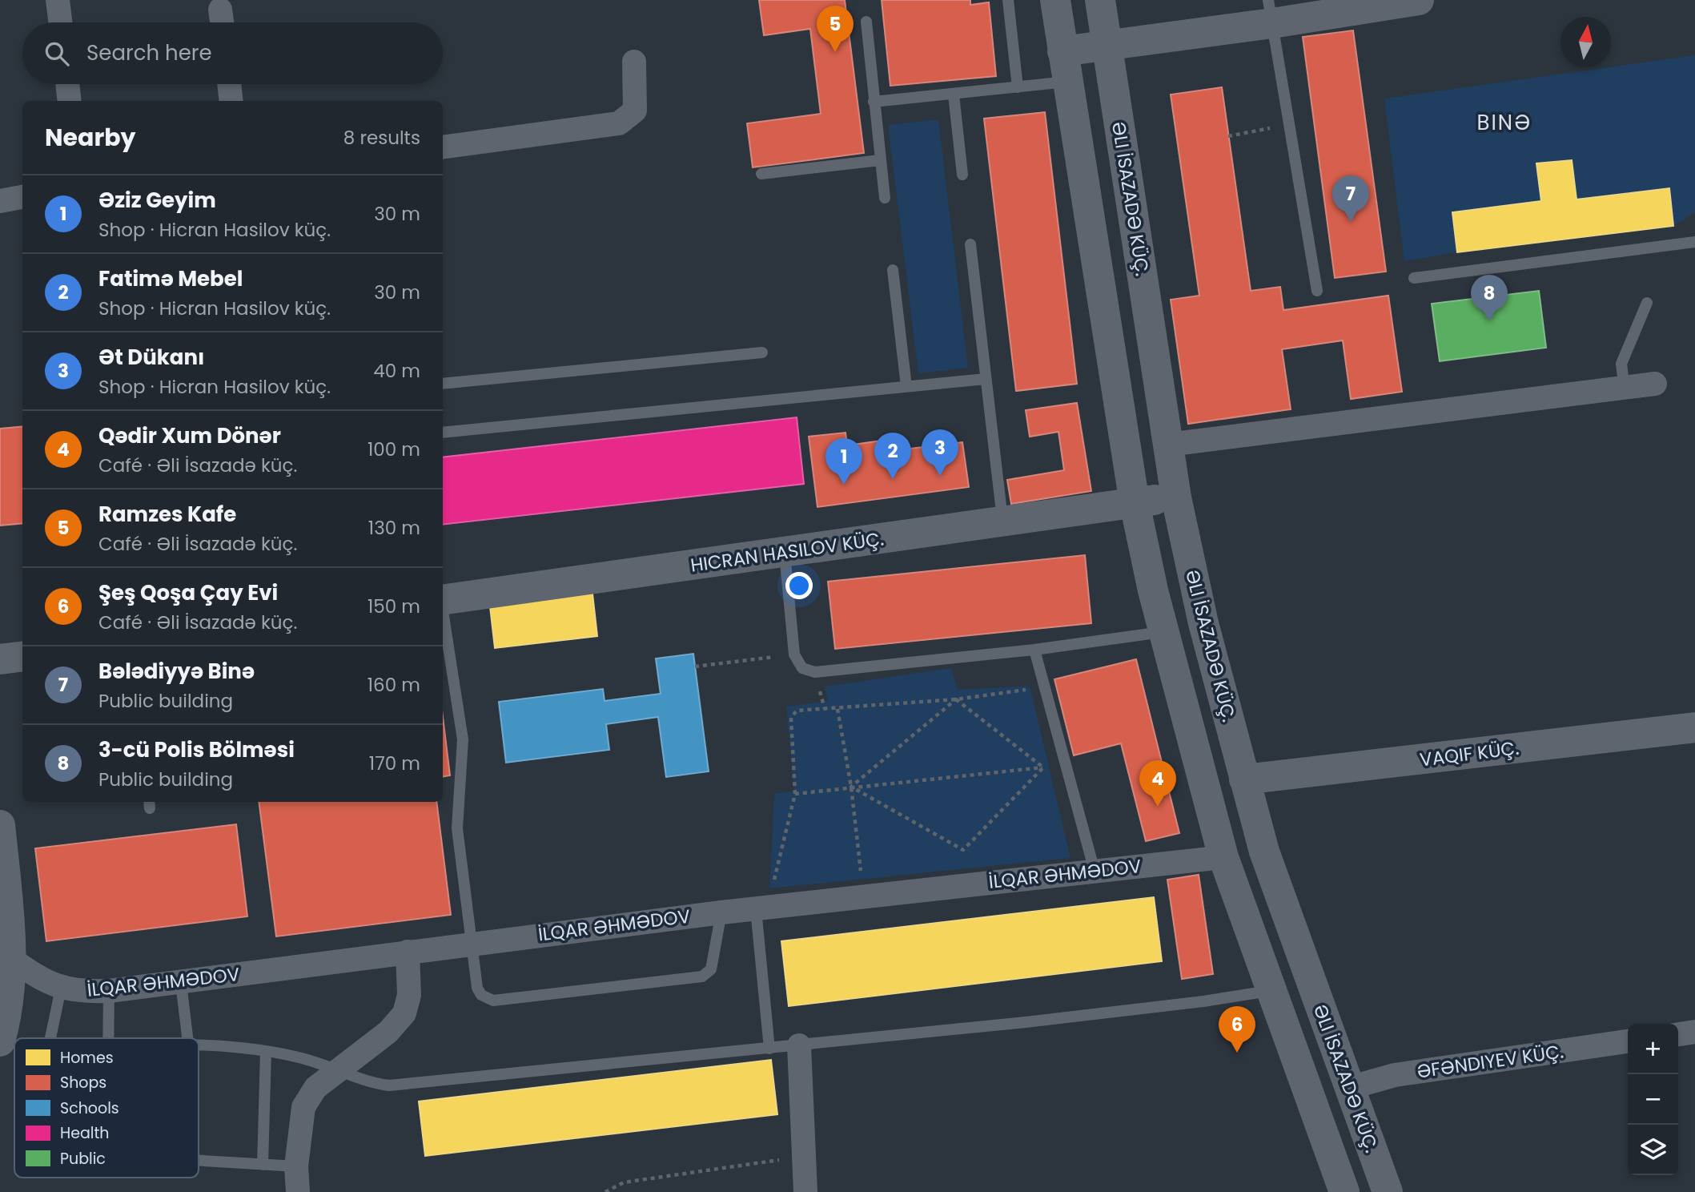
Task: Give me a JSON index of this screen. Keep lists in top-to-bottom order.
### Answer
{
  "streets": {
    "main road": ["ƏLI İSAZADƏ KÜÇ.", "HICRAN HASILOV KÜÇ.", "VAQIF KÜÇ."],
    "street": ["İLQAR ƏHMƏDOV", "ƏFƏNDIYEV KÜÇ."]
  },
  "crossings": [
    ["ƏLI İSAZADƏ KÜÇ.", "HICRAN HASILOV KÜÇ."],
    ["ƏLI İSAZADƏ KÜÇ.", "VAQIF KÜÇ."],
    ["ƏLI İSAZADƏ KÜÇ.", "ƏFƏNDIYEV KÜÇ."]
  ],
  "districts": ["BINƏ"],
  "legend": [
    "Homes",
    "Shops",
    "Schools",
    "Health",
    "Public"
  ],
  "north": "top",
  "page": {
    "pins": [
      "5",
      "7",
      "8",
      "3",
      "2",
      "1",
      "4",
      "6"
    ],
    "search": "Search here",
    "heading": ["Nearby", "8 results"],
    "list": [
      {
        "mark": "1",
        "name": "Əziz Geyim",
        "note": "Shop · Hicran Hasilov küç.",
        "value": "30 m"
      },
      {
        "mark": "2",
        "name": "Fatimə Mebel",
        "note": "Shop · Hicran Hasilov küç.",
        "value": "30 m"
      },
      {
        "mark": "3",
        "name": "Ət Dükanı",
        "note": "Shop · Hicran Hasilov küç.",
        "value": "40 m"
      },
      {
        "mark": "4",
        "name": "Qədir Xum Dönər",
        "note": "Café · Əli İsazadə küç.",
        "value": "100 m"
      },
      {
        "mark": "5",
        "name": "Ramzes Kafe",
        "note": "Café · Əli İsazadə küç.",
        "value": "130 m"
      },
      {
        "mark": "6",
        "name": "Şeş Qoşa Çay Evi",
        "note": "Café · Əli İsazadə küç.",
        "value": "150 m"
      },
      {
        "mark": "7",
        "name": "Bələdiyyə Binə",
        "note": "Public building",
        "value": "160 m"
      },
      {
        "mark": "8",
        "name": "3-cü Polis Bölməsi",
        "note": "Public building",
        "value": "170 m"
      }
    ],
    "map_buttons": ["+", "−"]
  }
}
